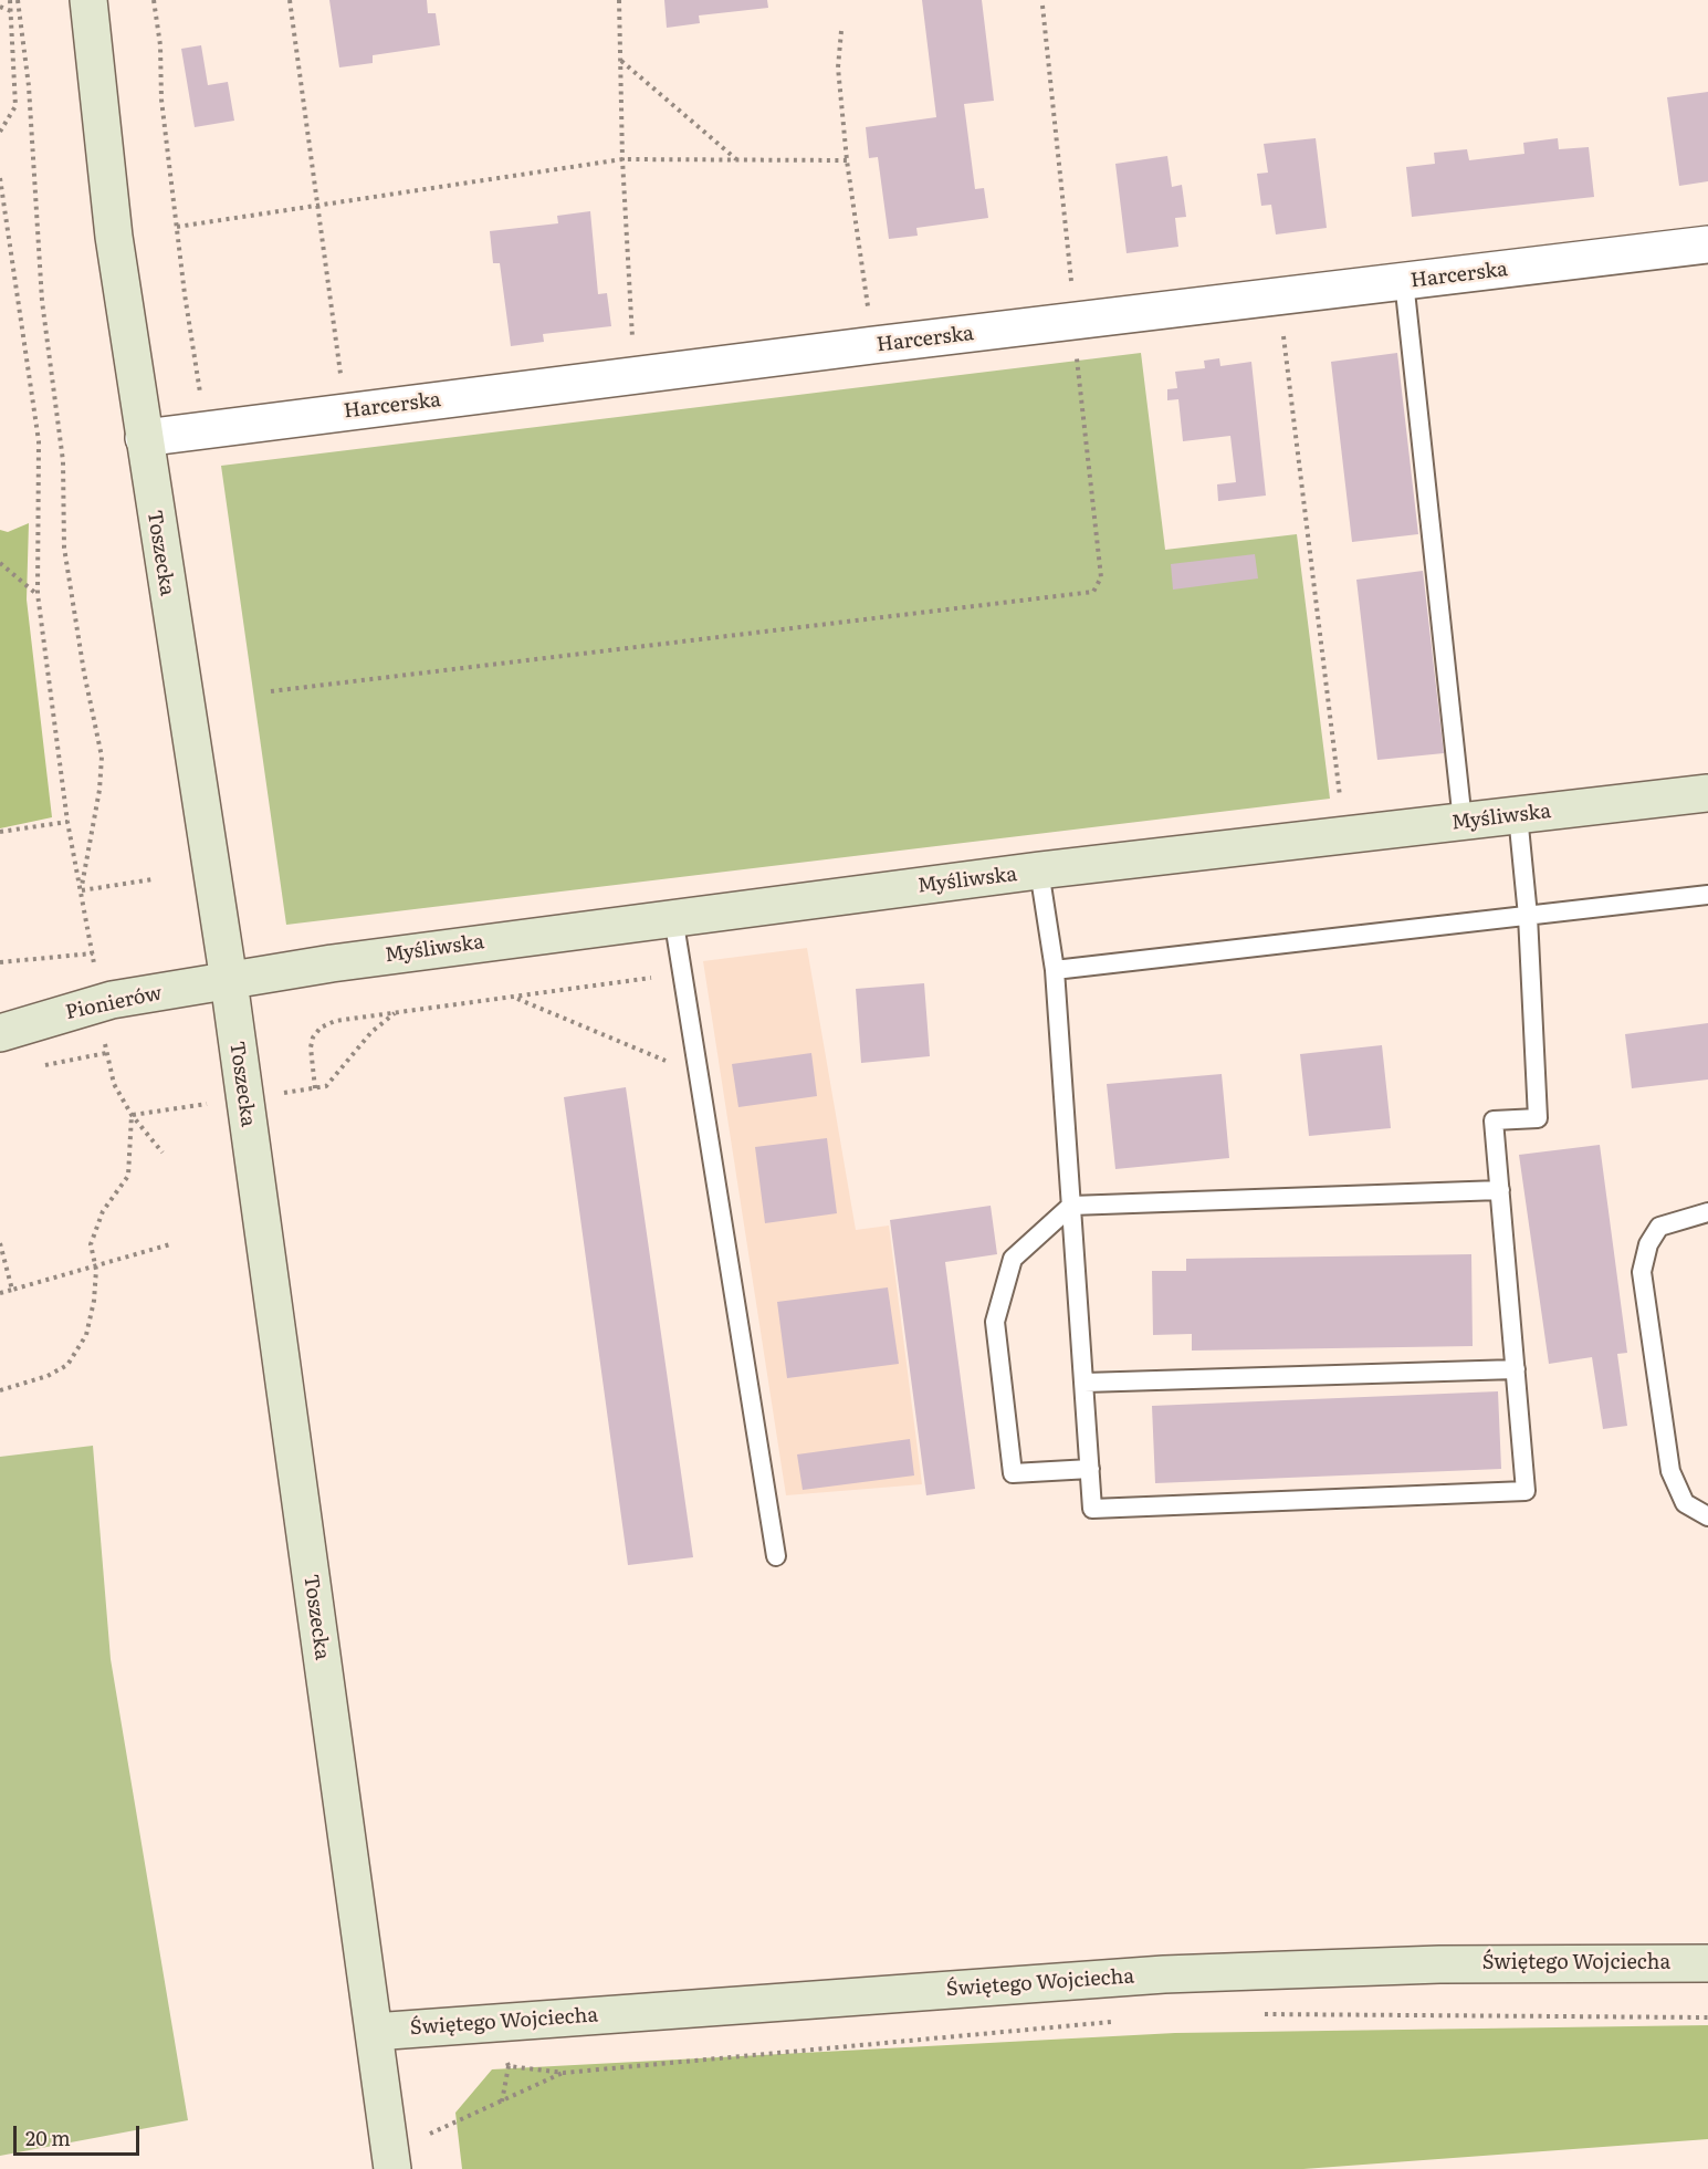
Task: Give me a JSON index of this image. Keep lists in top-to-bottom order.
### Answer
{
  "streets": {
    "main road": [
      "Toszecka",
      "Myśliwska",
      "Pionierów",
      "Świętego Wojciecha"
    ],
    "street": ["Harcerska"]
  },
  "crossings": [
    ["Harcerska", "Toszecka"],
    ["Toszecka", "Myśliwska"],
    ["Toszecka", "Pionierów"],
    ["Toszecka", "Świętego Wojciecha"],
    ["Myśliwska", "Pionierów"]
  ],
  "scale_bar": "20 m"
}
